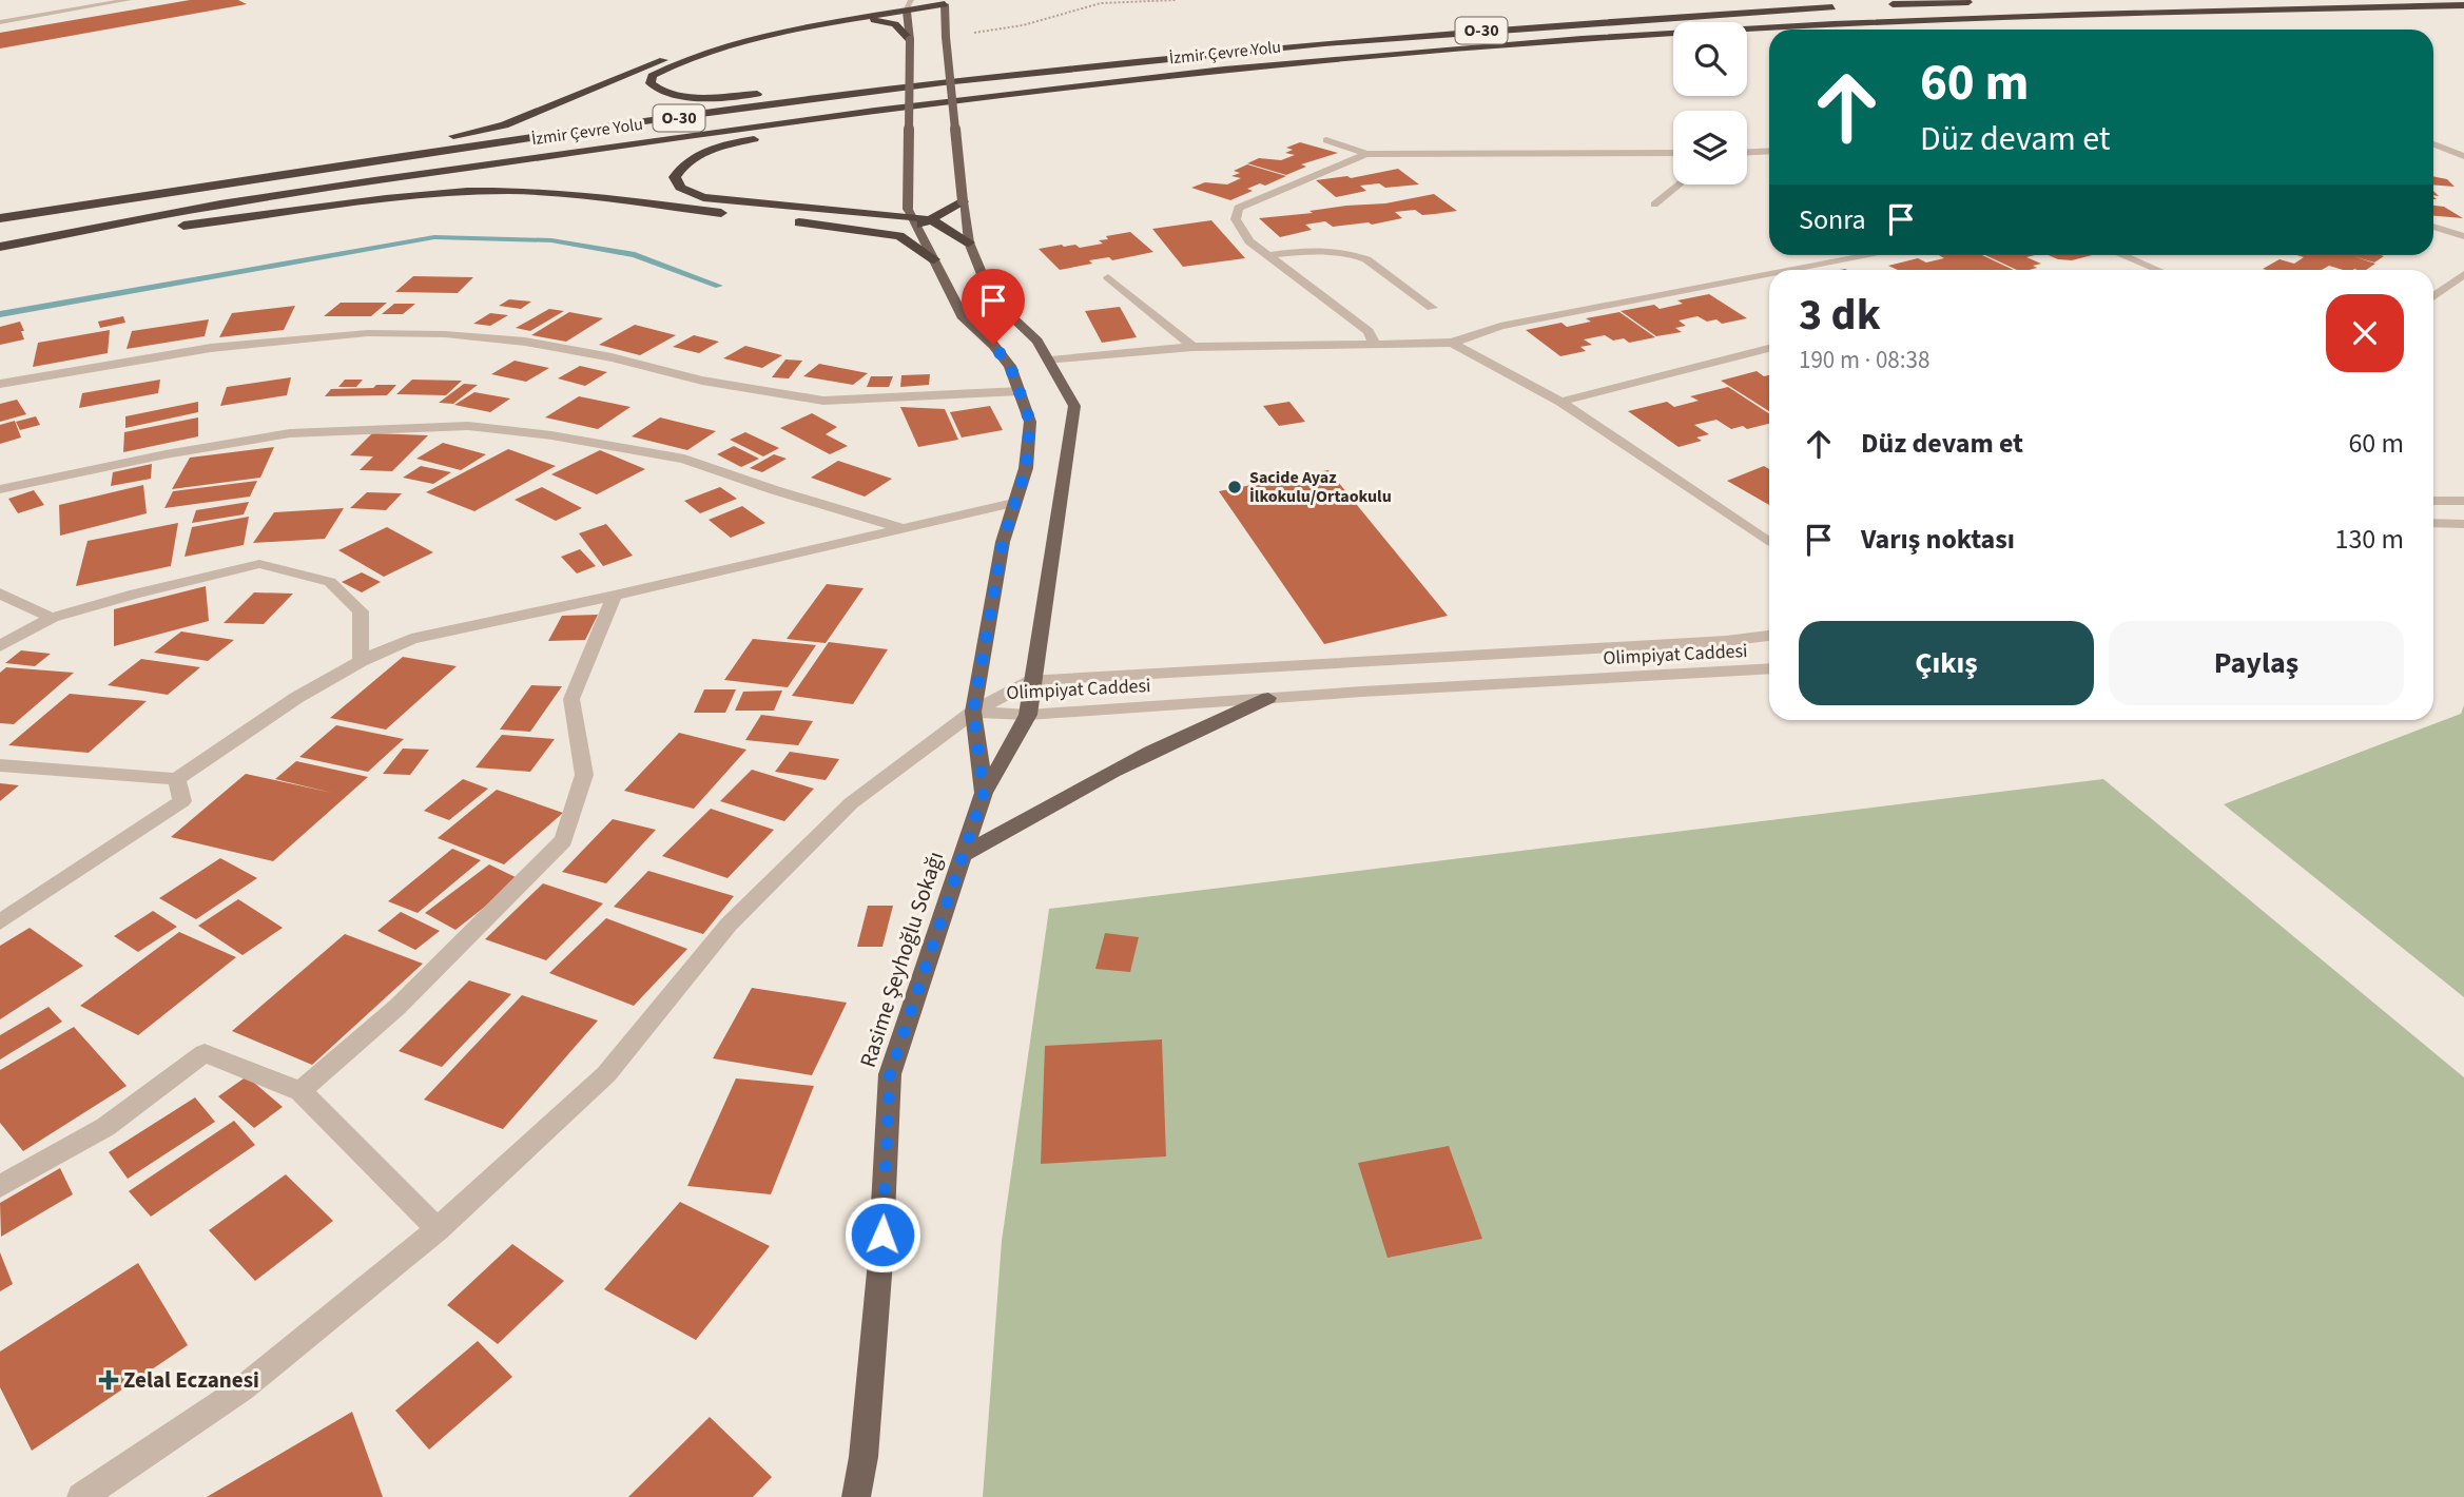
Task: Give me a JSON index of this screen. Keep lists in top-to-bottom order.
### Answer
{
  "streets": {
    "highway": ["O-30", "İzmir Çevre Yolu"],
    "main road": ["Rasime Şeyhoğlu Sokağı"],
    "street": ["Olimpiyat Caddesi"]
  },
  "crossings": [
    ["Olimpiyat Caddesi", "Rasime Şeyhoğlu Sokağı"]
  ],
  "places": {
    "other": ["Sacide Ayaz İlkokulu/Ortaokulu"],
    "health": ["Zelal Eczanesi"]
  },
  "page": {
    "turn": ["60 m", "Düz devam et"],
    "then": "Sonra",
    "heading": ["3 dk", "190 m · 08:38"],
    "list": [
      {
        "name": "Düz devam et",
        "value": "60 m"
      },
      {
        "name": "Varış noktası",
        "value": "130 m"
      }
    ],
    "buttons": ["Çıkış", "Paylaş"]
  }
}
